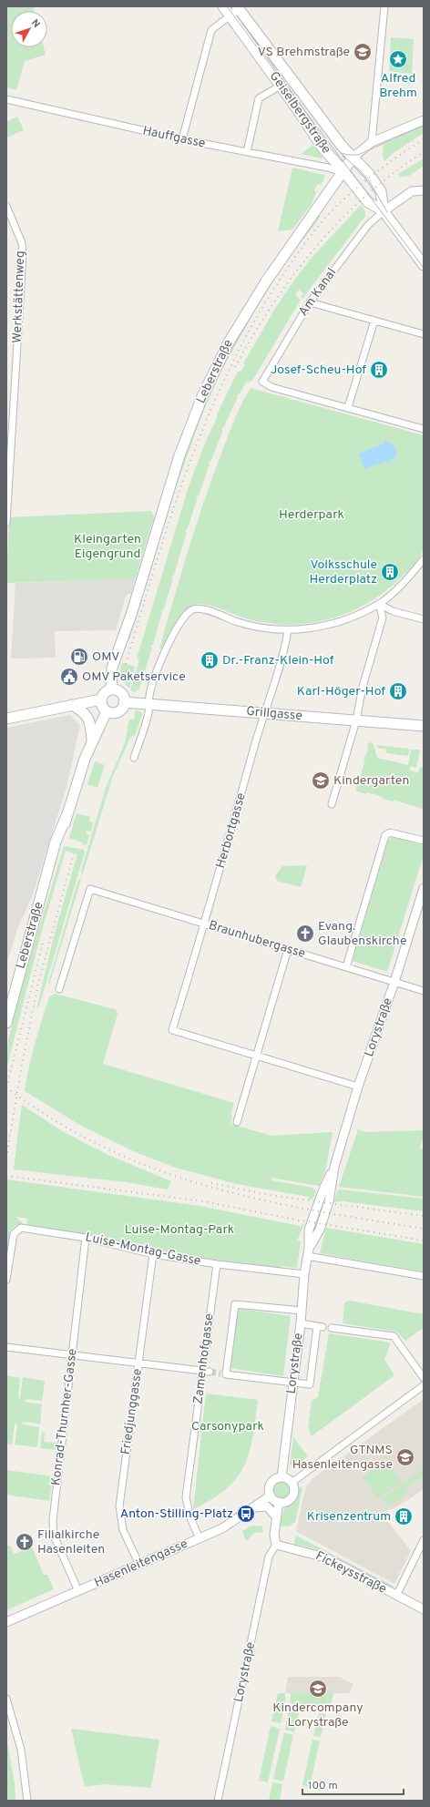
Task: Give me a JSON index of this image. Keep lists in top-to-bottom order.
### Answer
{
  "streets": {
    "main road": ["Geiselbergstraße", "Leberstraße", "Grillgasse"],
    "street": [
      "Hauffgasse",
      "Am Kanal",
      "Werkstättenweg",
      "Herbortgasse",
      "Braunhubergasse",
      "Lorystraße",
      "Luise-Montag-Gasse",
      "Zamenhofgasse",
      "Friedjunggasse",
      "Konrad-Thurnher-Gasse",
      "Hasenleitengasse",
      "Fickeysstraße"
    ]
  },
  "crossings": [
    ["Geiselbergstraße", "Hauffgasse"],
    ["Geiselbergstraße", "Am Kanal"],
    ["Geiselbergstraße", "Leberstraße"],
    ["Hauffgasse", "Leberstraße"],
    ["Leberstraße", "Grillgasse"],
    ["Grillgasse", "Herbortgasse"],
    ["Herbortgasse", "Braunhubergasse"],
    ["Braunhubergasse", "Lorystraße"],
    ["Lorystraße", "Luise-Montag-Gasse"],
    ["Lorystraße", "Hasenleitengasse"],
    ["Lorystraße", "Fickeysstraße"],
    ["Luise-Montag-Gasse", "Zamenhofgasse"],
    ["Luise-Montag-Gasse", "Friedjunggasse"],
    ["Luise-Montag-Gasse", "Konrad-Thurnher-Gasse"],
    ["Zamenhofgasse", "Hasenleitengasse"],
    ["Friedjunggasse", "Hasenleitengasse"],
    ["Konrad-Thurnher-Gasse", "Hasenleitengasse"]
  ],
  "parks": [
    "Herderpark",
    "Kleingarten Eigengrund",
    "Luise-Montag-Park",
    "Carsonypark"
  ],
  "places": {
    "school or university": [
      "VS Brehmstraße",
      "Kindergarten",
      "GTNMS Hasenleitengasse",
      "Kindercompany Lorystraße"
    ],
    "place": ["Alfred Brehm"],
    "building": [
      "Josef-Scheu-Hof",
      "Volksschule Herderplatz",
      "Dr.-Franz-Klein-Hof",
      "Karl-Höger-Hof",
      "Krisenzentrum"
    ],
    "fuel station": ["OMV"],
    "public building": ["OMV Paketservice"],
    "church": ["Evang. Glaubenskirche", "Filialkirche Hasenleiten"],
    "bus stop": ["Anton-Stilling-Platz"]
  },
  "scale_bar": "100 m",
  "north": "top right"
}
